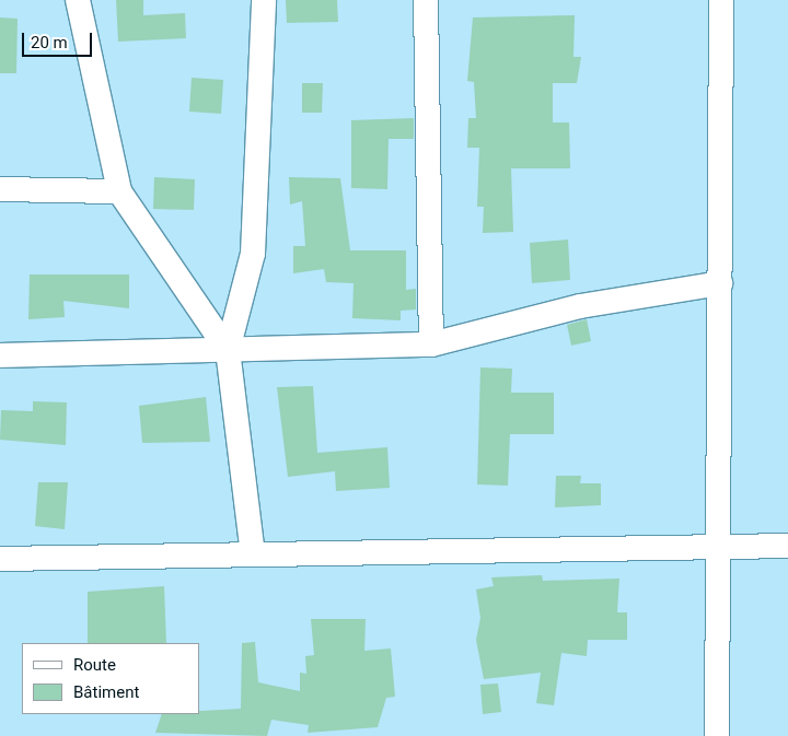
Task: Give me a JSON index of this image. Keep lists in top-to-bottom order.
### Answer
{
  "legend": ["Route", "Bâtiment"],
  "scale_bar": "20 m"
}
